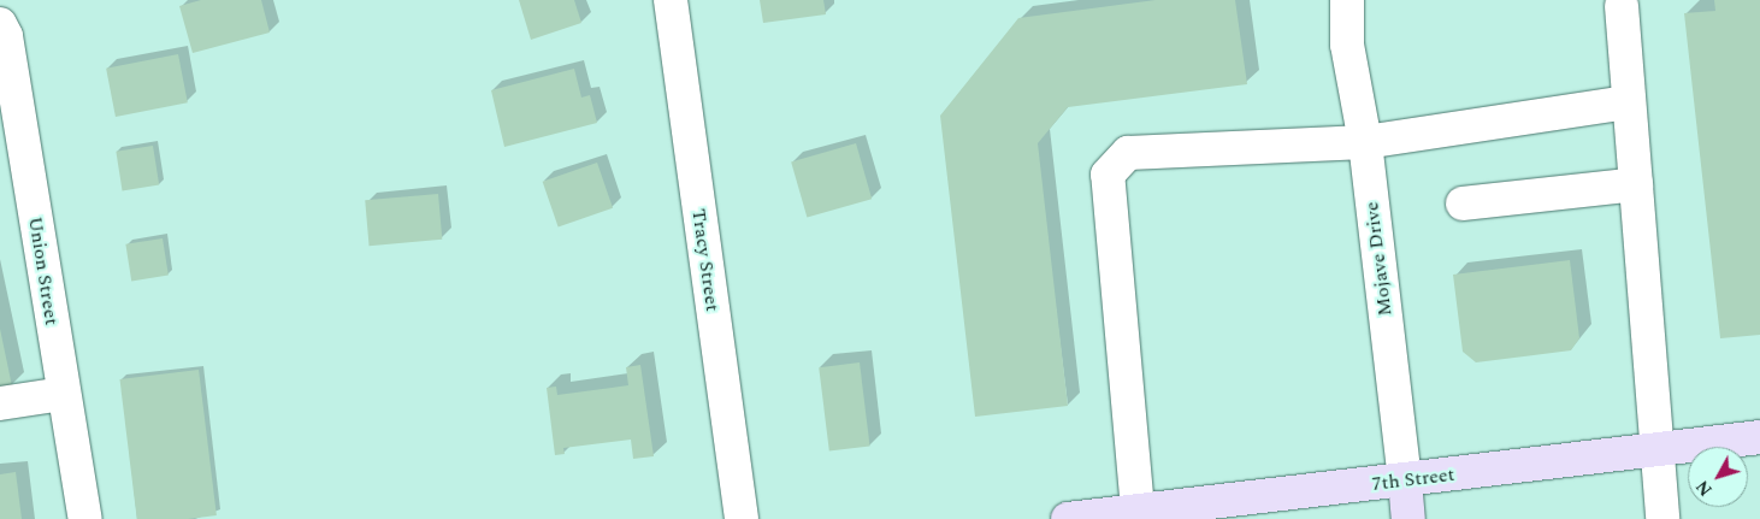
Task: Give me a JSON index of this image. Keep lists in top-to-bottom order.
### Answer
{
  "streets": {
    "main road": ["Mojave Drive", "7th Street"],
    "street": ["Tracy Street", "Union Street"]
  },
  "crossings": [
    ["Mojave Drive", "7th Street"]
  ],
  "north": "bottom left"
}
